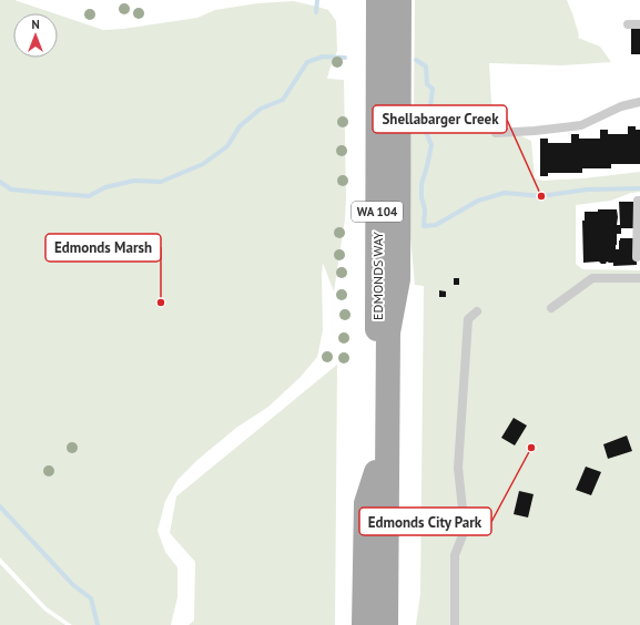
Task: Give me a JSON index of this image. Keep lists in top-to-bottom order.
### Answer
{
  "streets": {
    "main road": ["WA 104", "EDMONDS WAY"]
  },
  "places": ["Shellabarger Creek", "Edmonds Marsh", "Edmonds City Park"],
  "north": "top"
}
